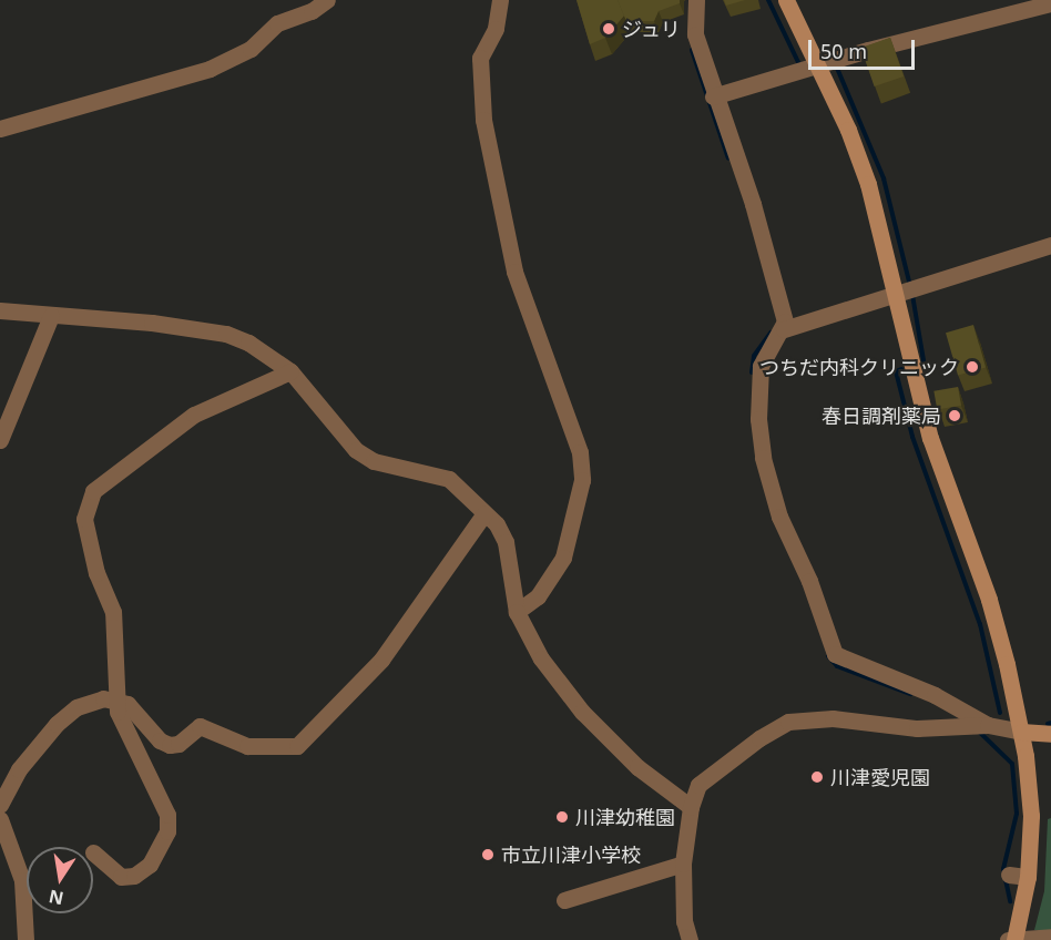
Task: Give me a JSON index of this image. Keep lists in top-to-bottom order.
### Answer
{
  "places": [
    "ジュリ",
    "つちだ内科クリニック",
    "春日調剤薬局",
    "川津愛児園",
    "川津幼稚園",
    "市立川津小学校"
  ],
  "scale_bar": "50 m",
  "north": "bottom"
}
